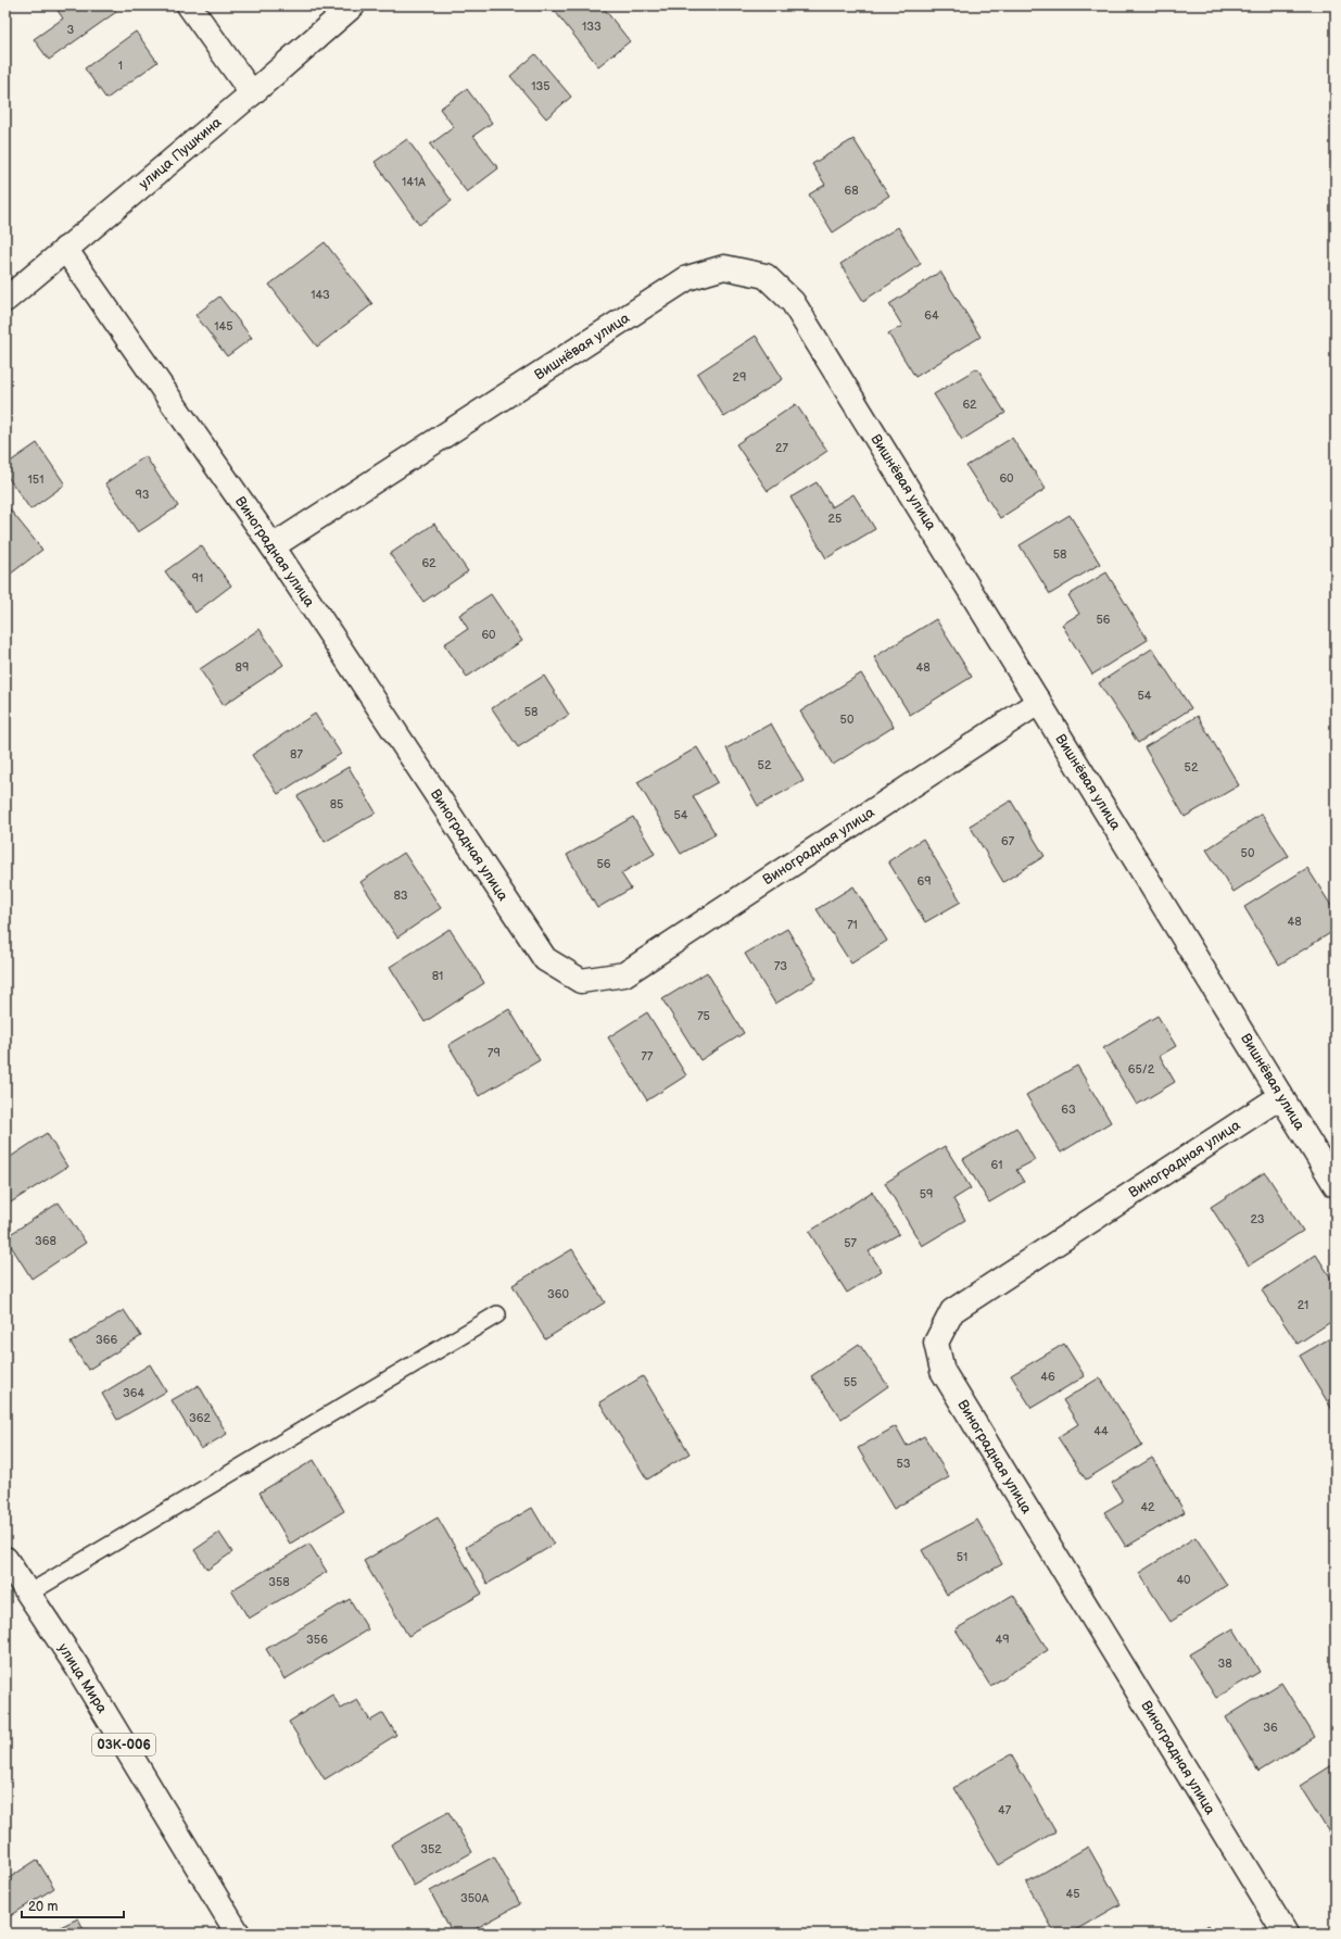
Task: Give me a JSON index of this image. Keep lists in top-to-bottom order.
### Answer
{
  "streets": {
    "street": [
      "улица Пушкина",
      "Вишнёвая улица",
      "Виноградная улица",
      "улица Мира",
      "03К-006"
    ]
  },
  "crossings": [
    ["улица Пушкина", "Виноградная улица"],
    ["Вишнёвая улица", "Виноградная улица"]
  ],
  "house_numbers": [
    "133",
    "3",
    "1",
    "135",
    "141А",
    "68",
    "143",
    "64",
    "145",
    "29",
    "62",
    "27",
    "60",
    "151",
    "93",
    "25",
    "58",
    "62",
    "91",
    "56",
    "60",
    "89",
    "48",
    "54",
    "58",
    "50",
    "87",
    "52",
    "52",
    "85",
    "54",
    "67",
    "50",
    "56",
    "69",
    "83",
    "48",
    "71",
    "73",
    "81",
    "75",
    "79",
    "77",
    "65/2",
    "63",
    "61",
    "59",
    "23",
    "368",
    "57",
    "360",
    "21",
    "366",
    "46",
    "55",
    "364",
    "362",
    "44",
    "53",
    "42",
    "51",
    "40",
    "358",
    "356",
    "49",
    "38",
    "36",
    "47",
    "352",
    "45",
    "350А"
  ],
  "scale_bar": "20 m"
}
